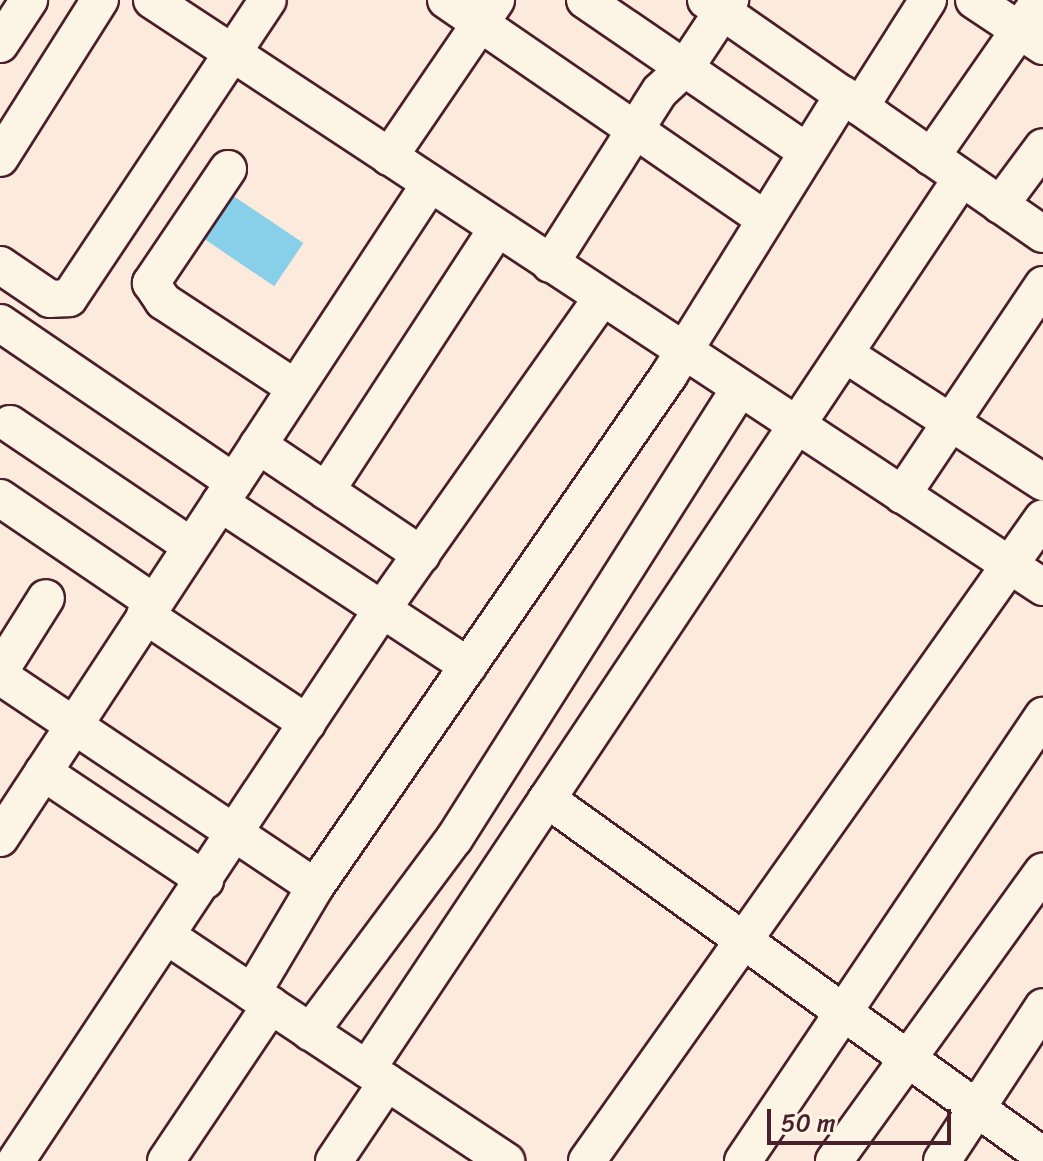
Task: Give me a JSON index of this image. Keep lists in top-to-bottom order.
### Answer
{
  "scale_bar": "50 m"
}
